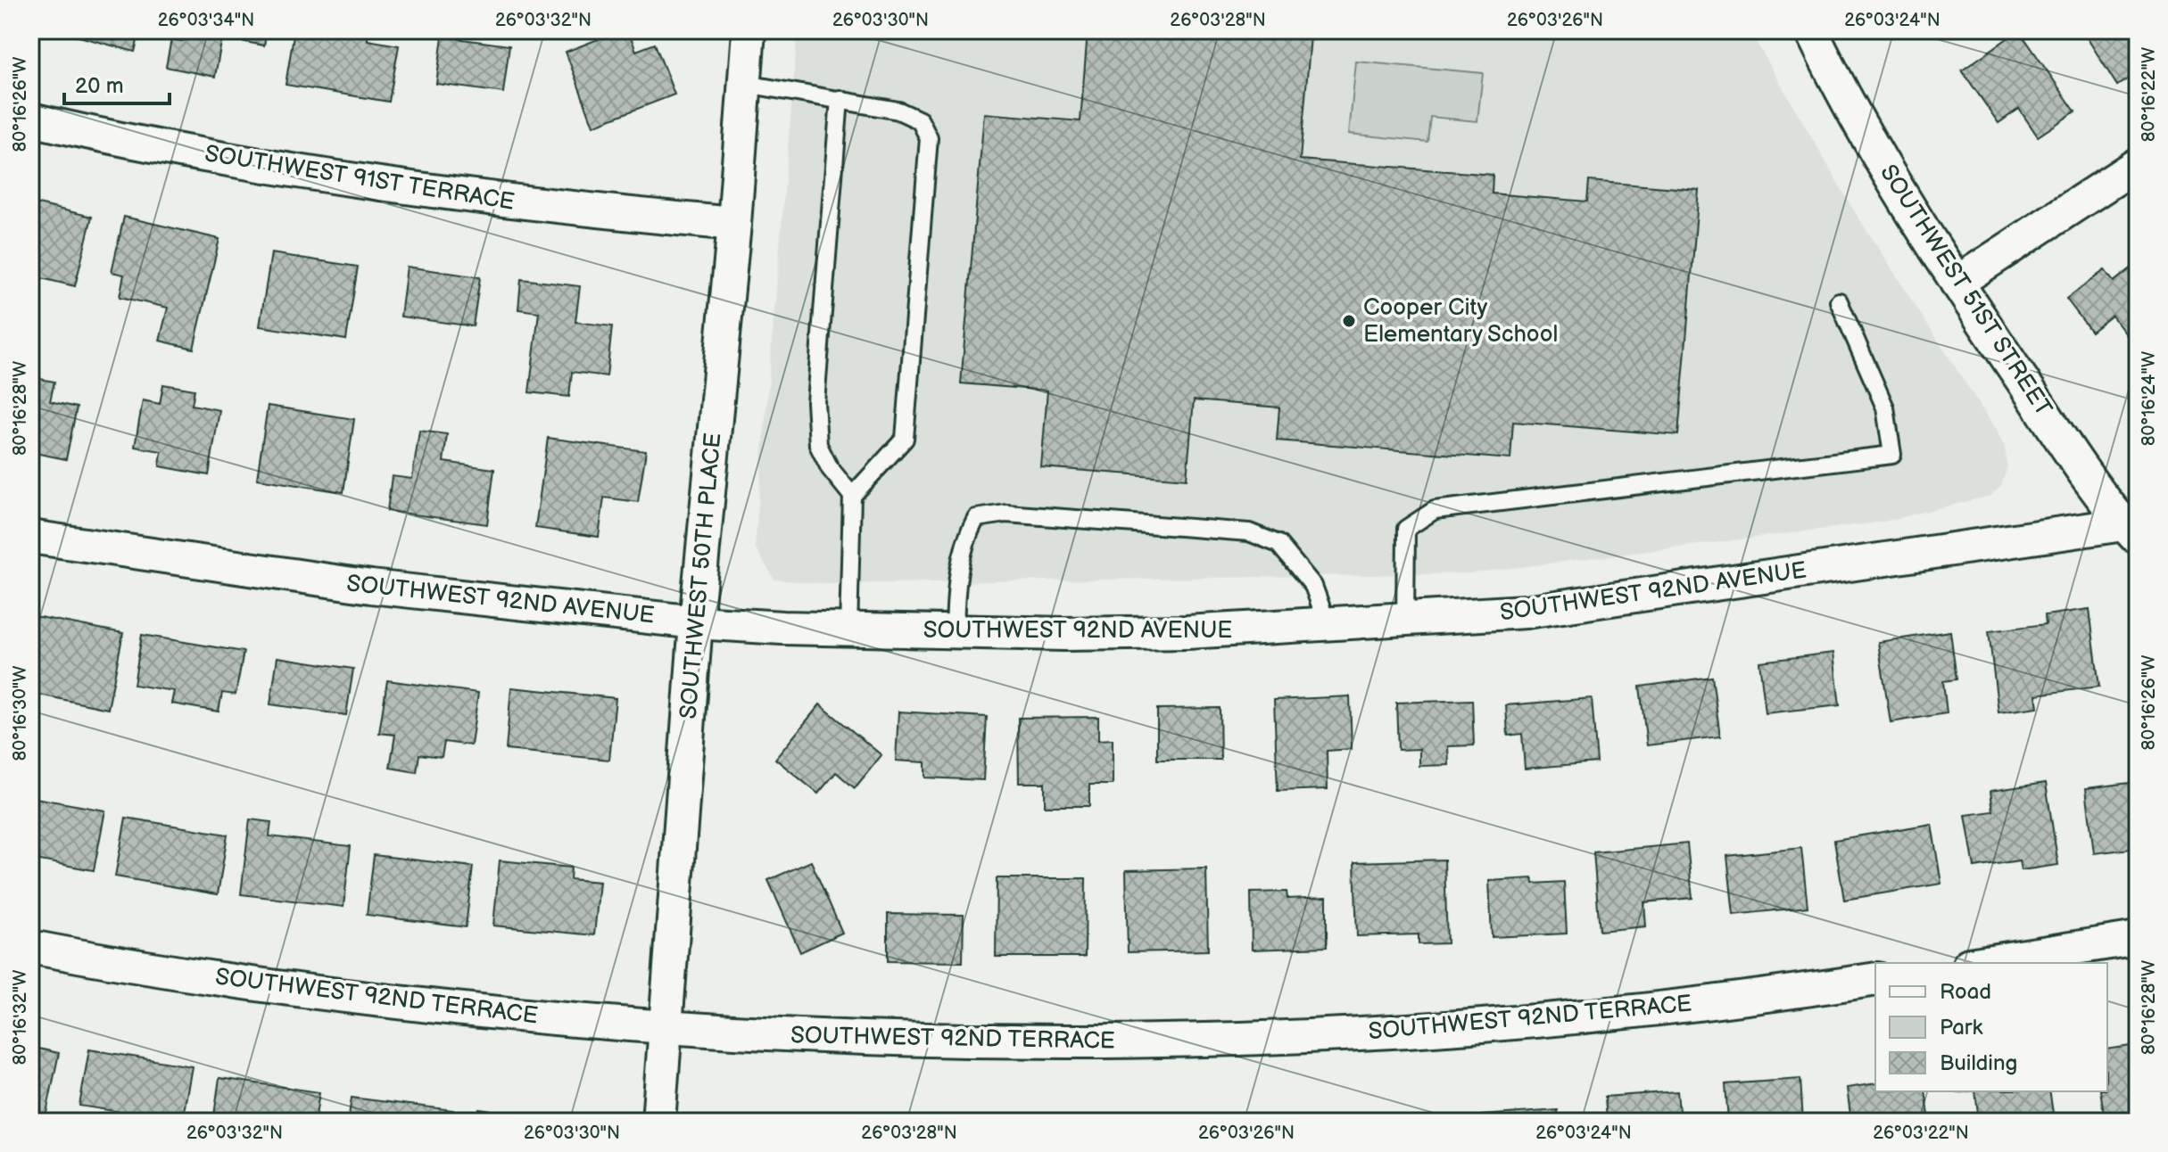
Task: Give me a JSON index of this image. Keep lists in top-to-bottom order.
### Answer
{
  "streets": {
    "street": [
      "SOUTHWEST 91ST TERRACE",
      "SOUTHWEST 51ST STREET",
      "SOUTHWEST 50TH PLACE",
      "SOUTHWEST 92ND AVENUE",
      "SOUTHWEST 92ND TERRACE"
    ]
  },
  "crossings": [
    ["SOUTHWEST 91ST TERRACE", "SOUTHWEST 50TH PLACE"],
    ["SOUTHWEST 51ST STREET", "SOUTHWEST 92ND AVENUE"],
    ["SOUTHWEST 50TH PLACE", "SOUTHWEST 92ND AVENUE"],
    ["SOUTHWEST 50TH PLACE", "SOUTHWEST 92ND TERRACE"]
  ],
  "places": ["Cooper City Elementary School"],
  "legend": ["Road", "Park", "Building"],
  "scale_bar": "20 m",
  "coordinates": [
    "26°03'34\"N",
    "26°03'32\"N",
    "26°03'30\"N",
    "26°03'28\"N",
    "26°03'26\"N",
    "26°03'24\"N",
    "80°16'22\"W",
    "80°16'26\"W",
    "80°16'24\"W",
    "80°16'28\"W",
    "80°16'30\"W",
    "80°16'32\"W",
    "26°03'22\"N"
  ]
}
